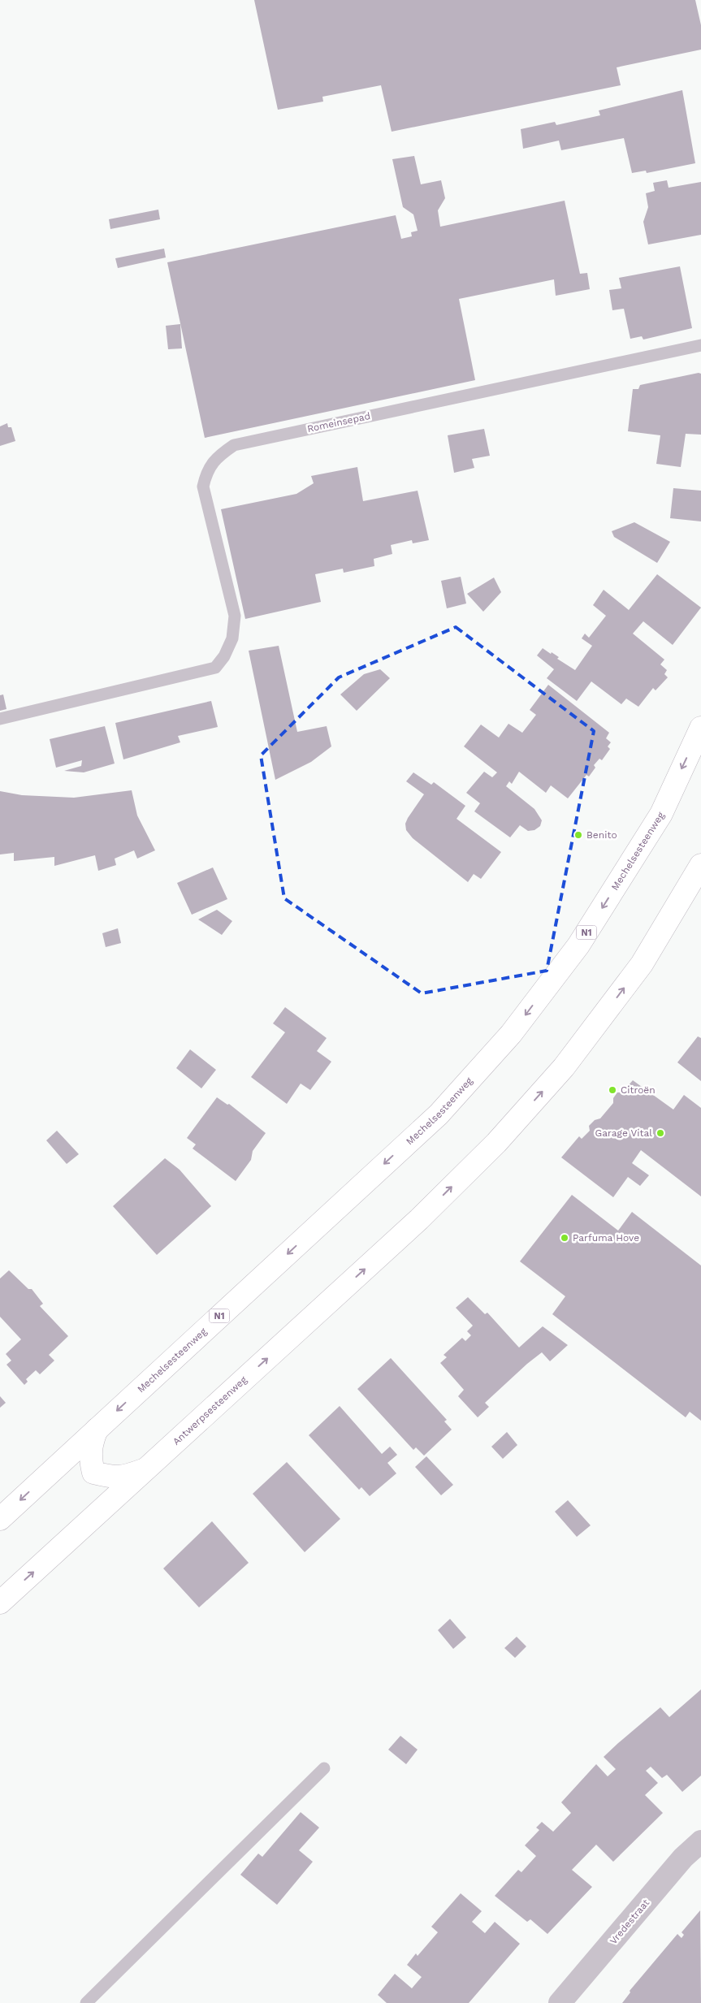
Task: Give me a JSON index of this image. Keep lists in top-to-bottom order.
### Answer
{
  "streets": {
    "main road": ["Mechelsesteenweg", "N1", "Antwerpsesteenweg"],
    "street": ["Vredestraat"],
    "lane": ["Romeinsepad"]
  },
  "crossings": [
    ["Mechelsesteenweg", "Antwerpsesteenweg"]
  ],
  "one_way": ["Mechelsesteenweg", "Antwerpsesteenweg"],
  "places": [
    "Benito",
    "Citroën",
    "Garage Vital",
    "Parfuma Hove"
  ]
}
